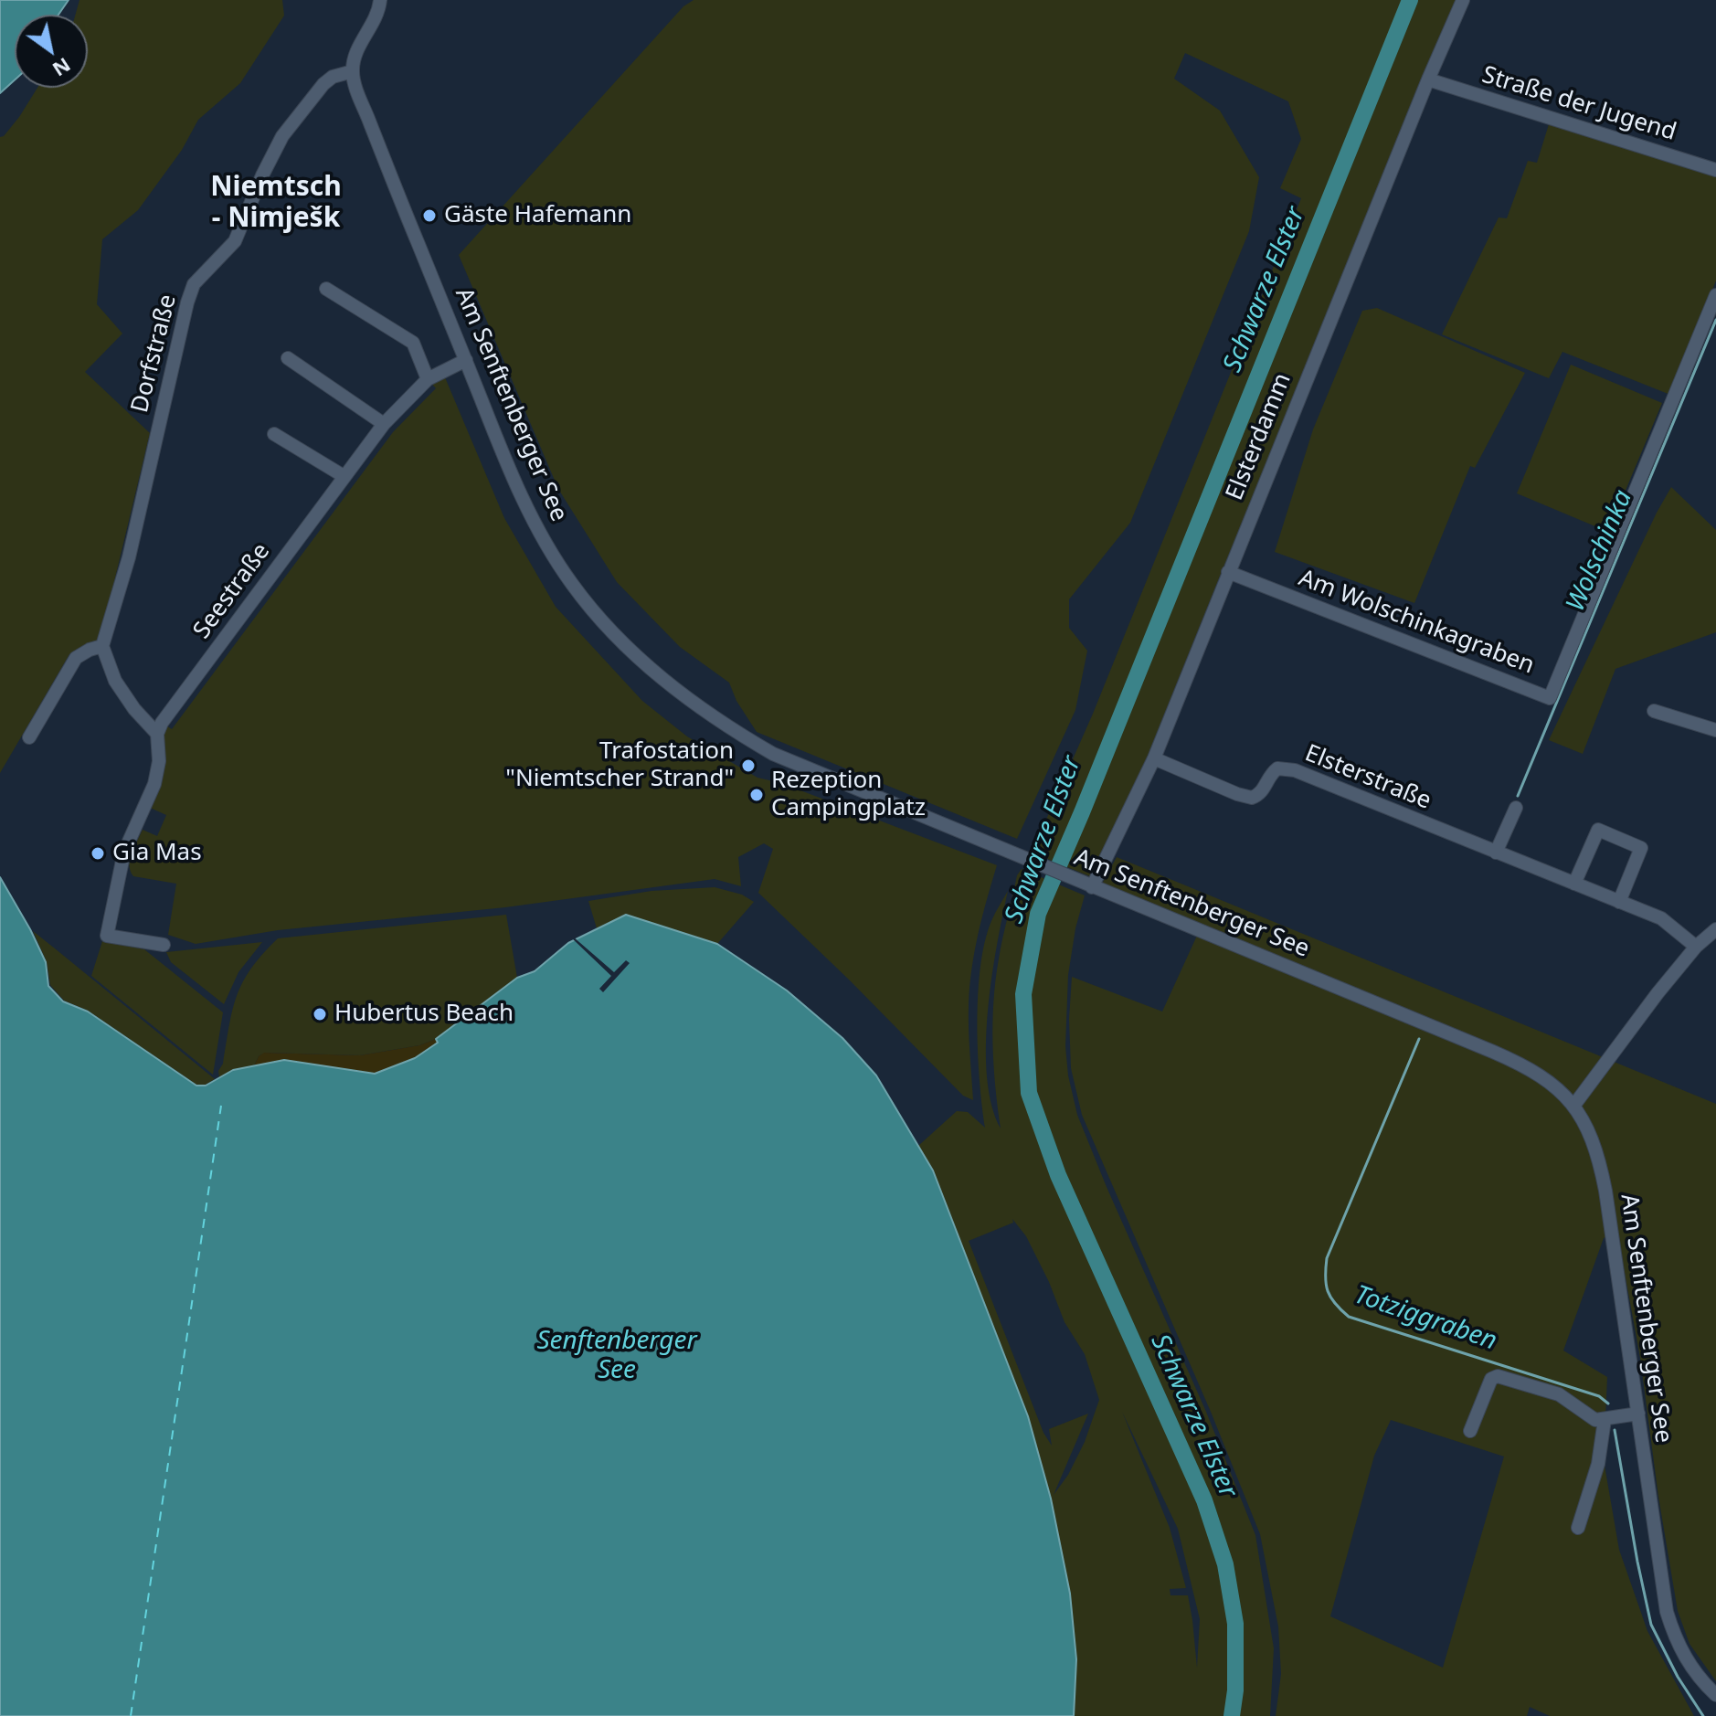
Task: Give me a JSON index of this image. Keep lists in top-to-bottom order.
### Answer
{
  "streets": {
    "street": [
      "Straße der Jugend",
      "Dorfstraße",
      "Am Senftenberger See",
      "Elsterdamm",
      "Seestraße",
      "Am Wolschinkagraben",
      "Elsterstraße"
    ]
  },
  "crossings": [
    ["Straße der Jugend", "Elsterdamm"],
    ["Dorfstraße", "Am Senftenberger See"],
    ["Am Senftenberger See", "Elsterdamm"],
    ["Am Senftenberger See", "Seestraße"],
    ["Elsterdamm", "Am Wolschinkagraben"],
    ["Elsterdamm", "Elsterstraße"]
  ],
  "districts": ["Niemtsch - Nimješk"],
  "water": [
    "Schwarze Elster",
    "Wolschinka",
    "Totziggraben",
    "Senftenberger See"
  ],
  "places": [
    "Gäste Hafemann",
    "Trafostation \"Niemtscher Strand\"",
    "Rezeption Campingplatz",
    "Gia Mas",
    "Hubertus Beach"
  ],
  "north": "bottom right"
}
